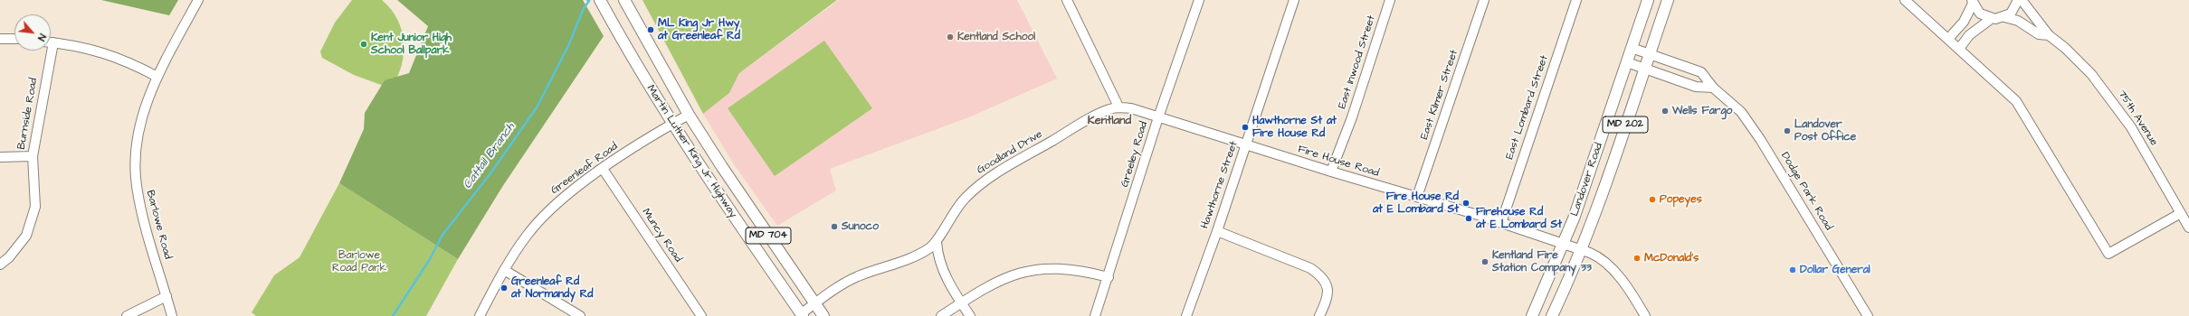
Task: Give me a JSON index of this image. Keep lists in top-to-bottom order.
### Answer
{
  "streets": {
    "main road": [
      "MD 202",
      "Martin Luther King Jr. Highway",
      "Landover Road",
      "MD 704"
    ],
    "street": [
      "East Inwood Street",
      "East Kilmer Street",
      "East Lombard Street",
      "Burnside Road",
      "75th Avenue",
      "Goodland Drive",
      "Greeley Road",
      "Fire House Road",
      "Greenleaf Road",
      "Hawthorne Street",
      "Dodge Park Road",
      "Barlowe Road",
      "Muncy Road"
    ]
  },
  "crossings": [
    ["East Inwood Street", "Fire House Road"],
    ["East Kilmer Street", "Fire House Road"],
    ["East Lombard Street", "Fire House Road"],
    ["Martin Luther King Jr. Highway", "Greenleaf Road"],
    ["Goodland Drive", "Fire House Road"],
    ["Greeley Road", "Fire House Road"],
    ["Fire House Road", "Landover Road"],
    ["Fire House Road", "Hawthorne Street"],
    ["Greenleaf Road", "Muncy Road"],
    ["Landover Road", "Dodge Park Road"]
  ],
  "districts": ["Kentland"],
  "water": ["Cattail Branch"],
  "parks": ["Barlowe Road Park"],
  "places": [
    "ML King Jr Hwy at Greenleaf Rd",
    "Kentland School",
    "Kent Junior High School Ballpark",
    "Wells Fargo",
    "Hawthorne St at Fire House Rd",
    "Landover Post Office",
    "Popeyes",
    "Fire House Rd at E Lombard St",
    "Firehouse Rd at E Lombard St",
    "Sunoco",
    "McDonald's",
    "Kentland Fire Station Company 33",
    "Dollar General",
    "Greenleaf Rd at Normandy Rd"
  ],
  "north": "bottom right"
}
